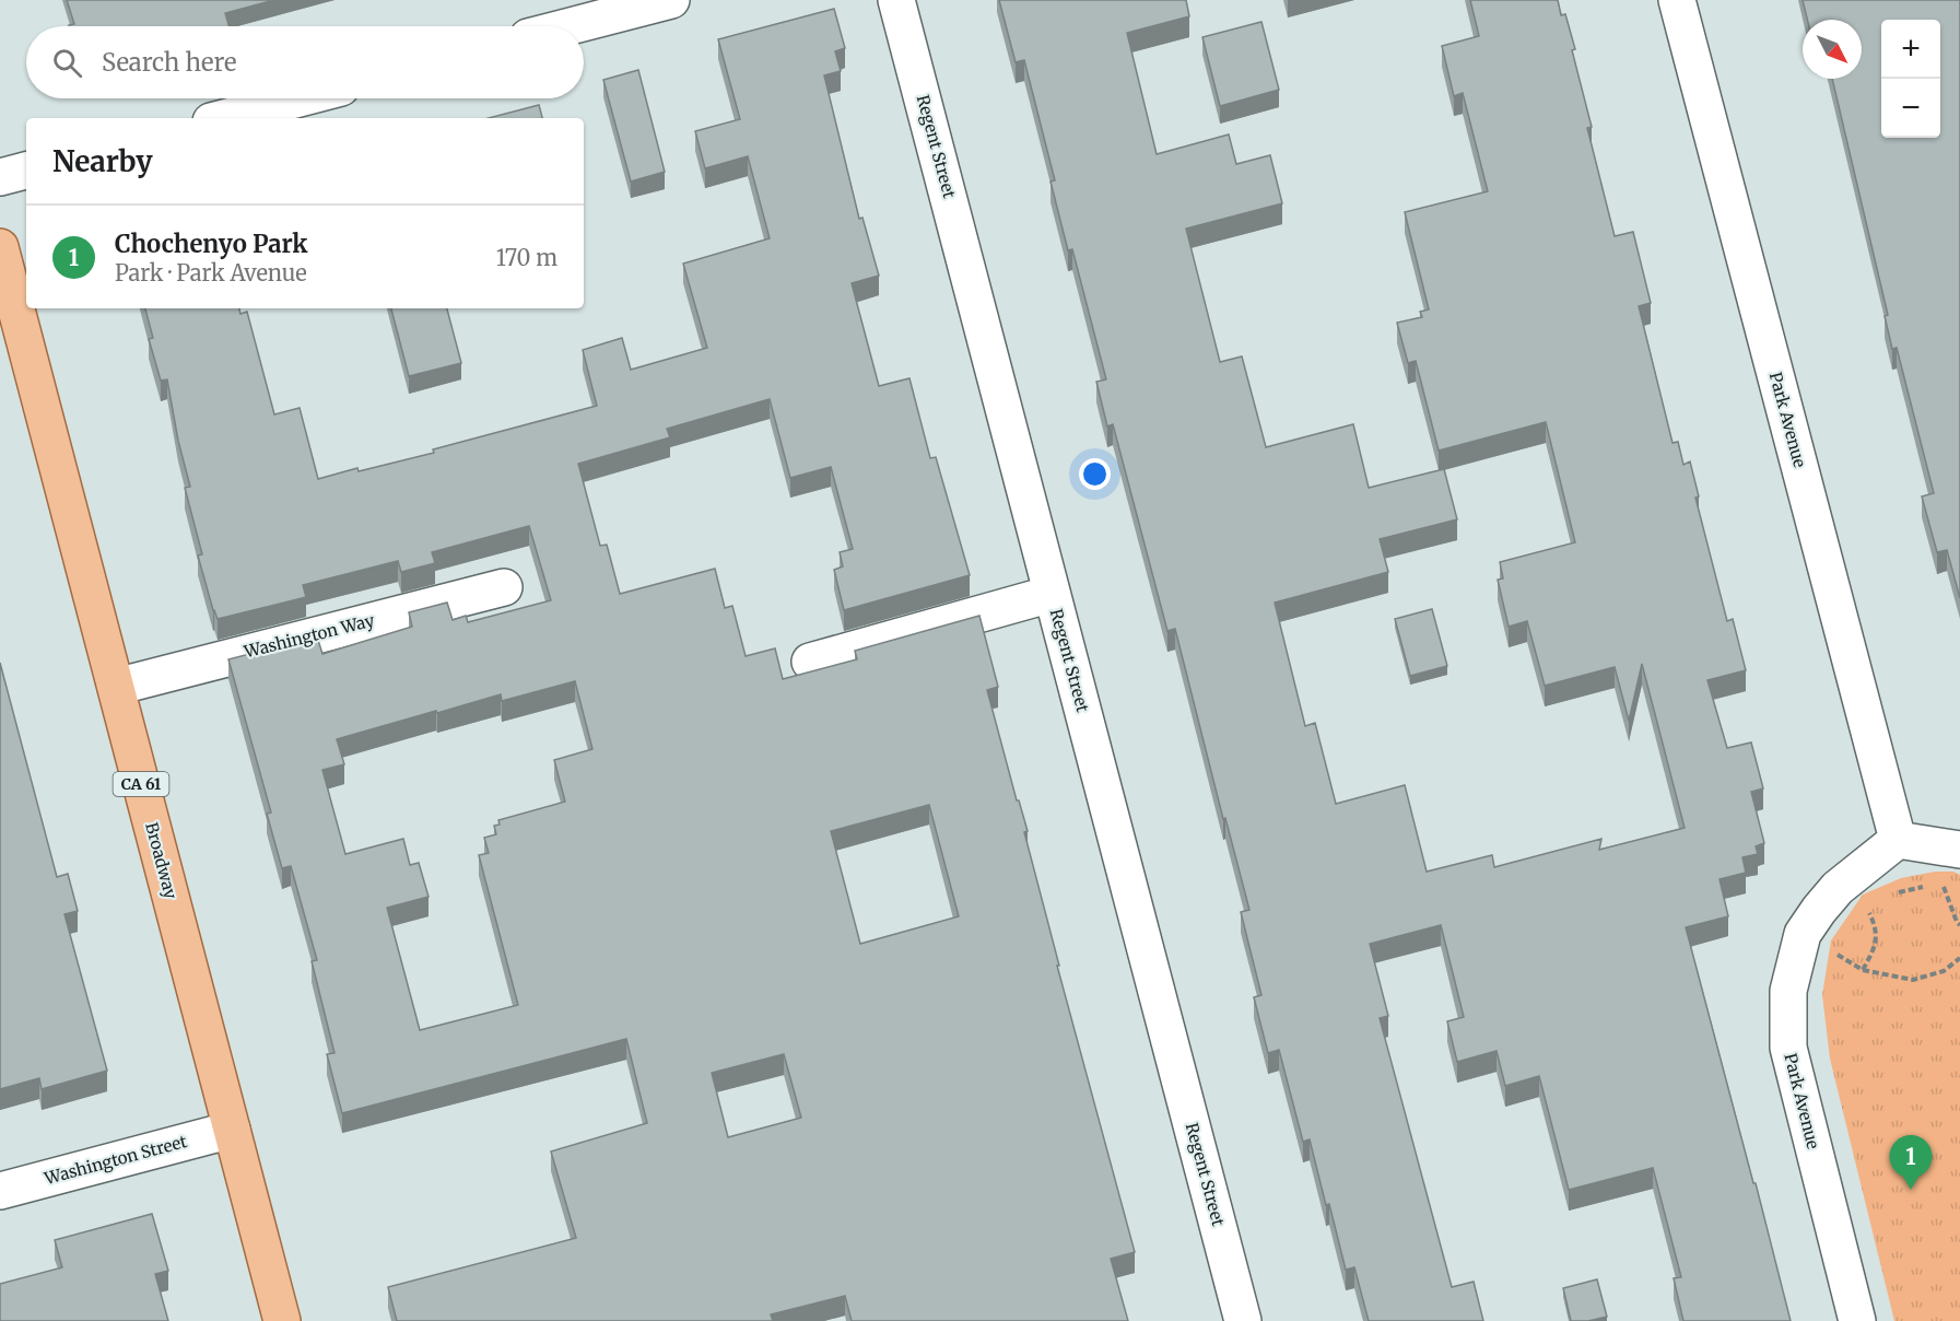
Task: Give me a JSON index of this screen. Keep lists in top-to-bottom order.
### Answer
{
  "streets": {
    "main road": ["CA 61", "Broadway"],
    "street": [
      "Regent Street",
      "Park Avenue",
      "Washington Way",
      "Washington Street"
    ]
  },
  "crossings": [
    ["Washington Way", "Broadway"],
    ["Broadway", "Washington Street"]
  ],
  "north": "bottom right",
  "page": {
    "map_buttons": ["+", "−"],
    "search": "Search here",
    "heading": "Nearby",
    "list": [
      {
        "mark": "1",
        "name": "Chochenyo Park",
        "note": "Park · Park Avenue",
        "value": "170 m"
      }
    ],
    "pins": "1"
  }
}
